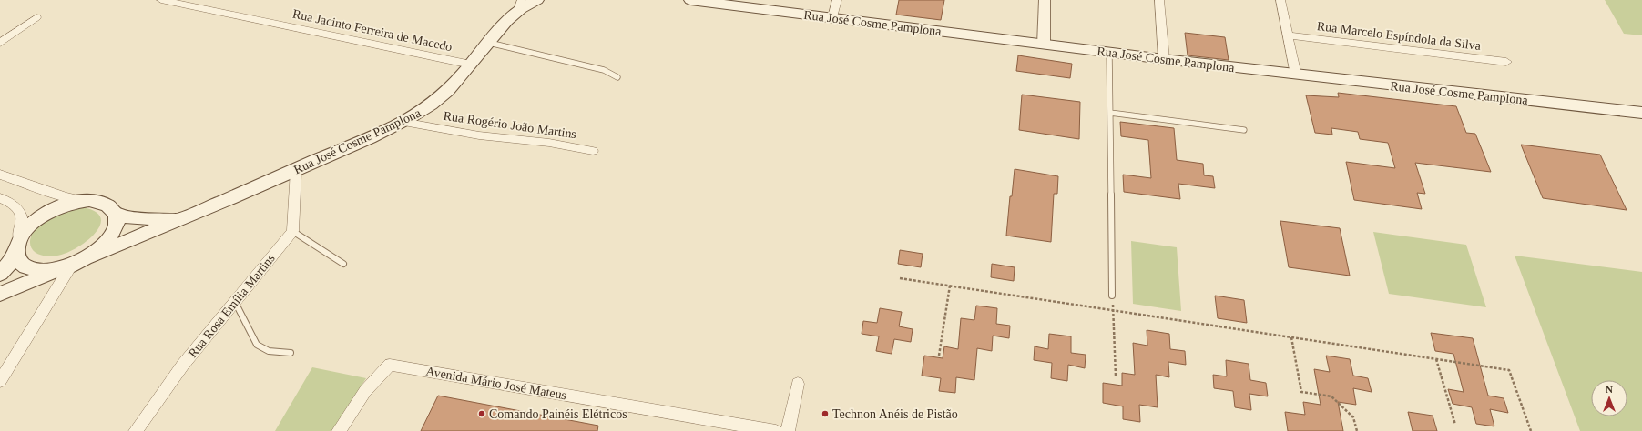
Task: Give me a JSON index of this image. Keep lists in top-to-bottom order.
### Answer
{
  "streets": {
    "main road": ["Rua José Cosme Pamplona"],
    "street": [
      "Rua Jacinto Ferreira de Macedo",
      "Rua Marcelo Espíndola da Silva",
      "Rua Rogério João Martins",
      "Rua Rosa Emília Martins",
      "Avenida Mário José Mateus"
    ]
  },
  "crossings": [
    ["Rua José Cosme Pamplona", "Rua Jacinto Ferreira de Macedo"],
    ["Rua José Cosme Pamplona", "Rua Rogério João Martins"]
  ],
  "places": ["Comando Painéis Elétricos", "Technon Anéis de Pistão"],
  "north": "top"
}
